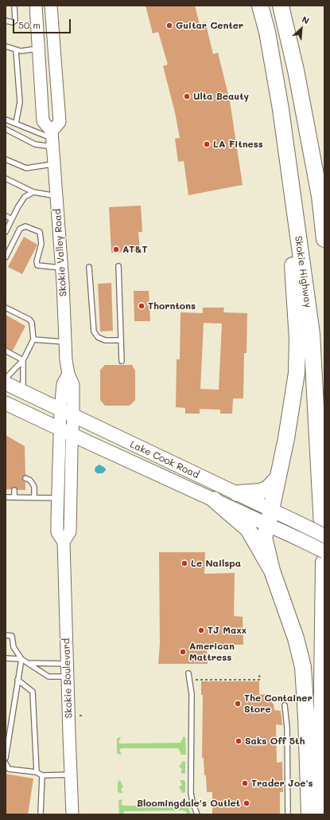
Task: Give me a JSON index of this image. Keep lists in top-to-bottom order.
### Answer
{
  "streets": {
    "highway": ["Skokie Highway"],
    "main road": ["Skokie Valley Road", "Lake Cook Road", "Skokie Boulevard"]
  },
  "crossings": [
    ["Skokie Valley Road", "Lake Cook Road"],
    ["Skokie Valley Road", "Skokie Boulevard"],
    ["Skokie Highway", "Lake Cook Road"],
    ["Lake Cook Road", "Skokie Boulevard"]
  ],
  "places": [
    "Guitar Center",
    "Ulta Beauty",
    "LA Fitness",
    "AT&T",
    "Thorntons",
    "Le Nailspa",
    "TJ Maxx",
    "American Mattress",
    "The Container Store",
    "Saks Off 5th",
    "Trader Joe's",
    "Bloomingdale's Outlet"
  ],
  "scale_bar": "50 m",
  "north": "top right"
}
